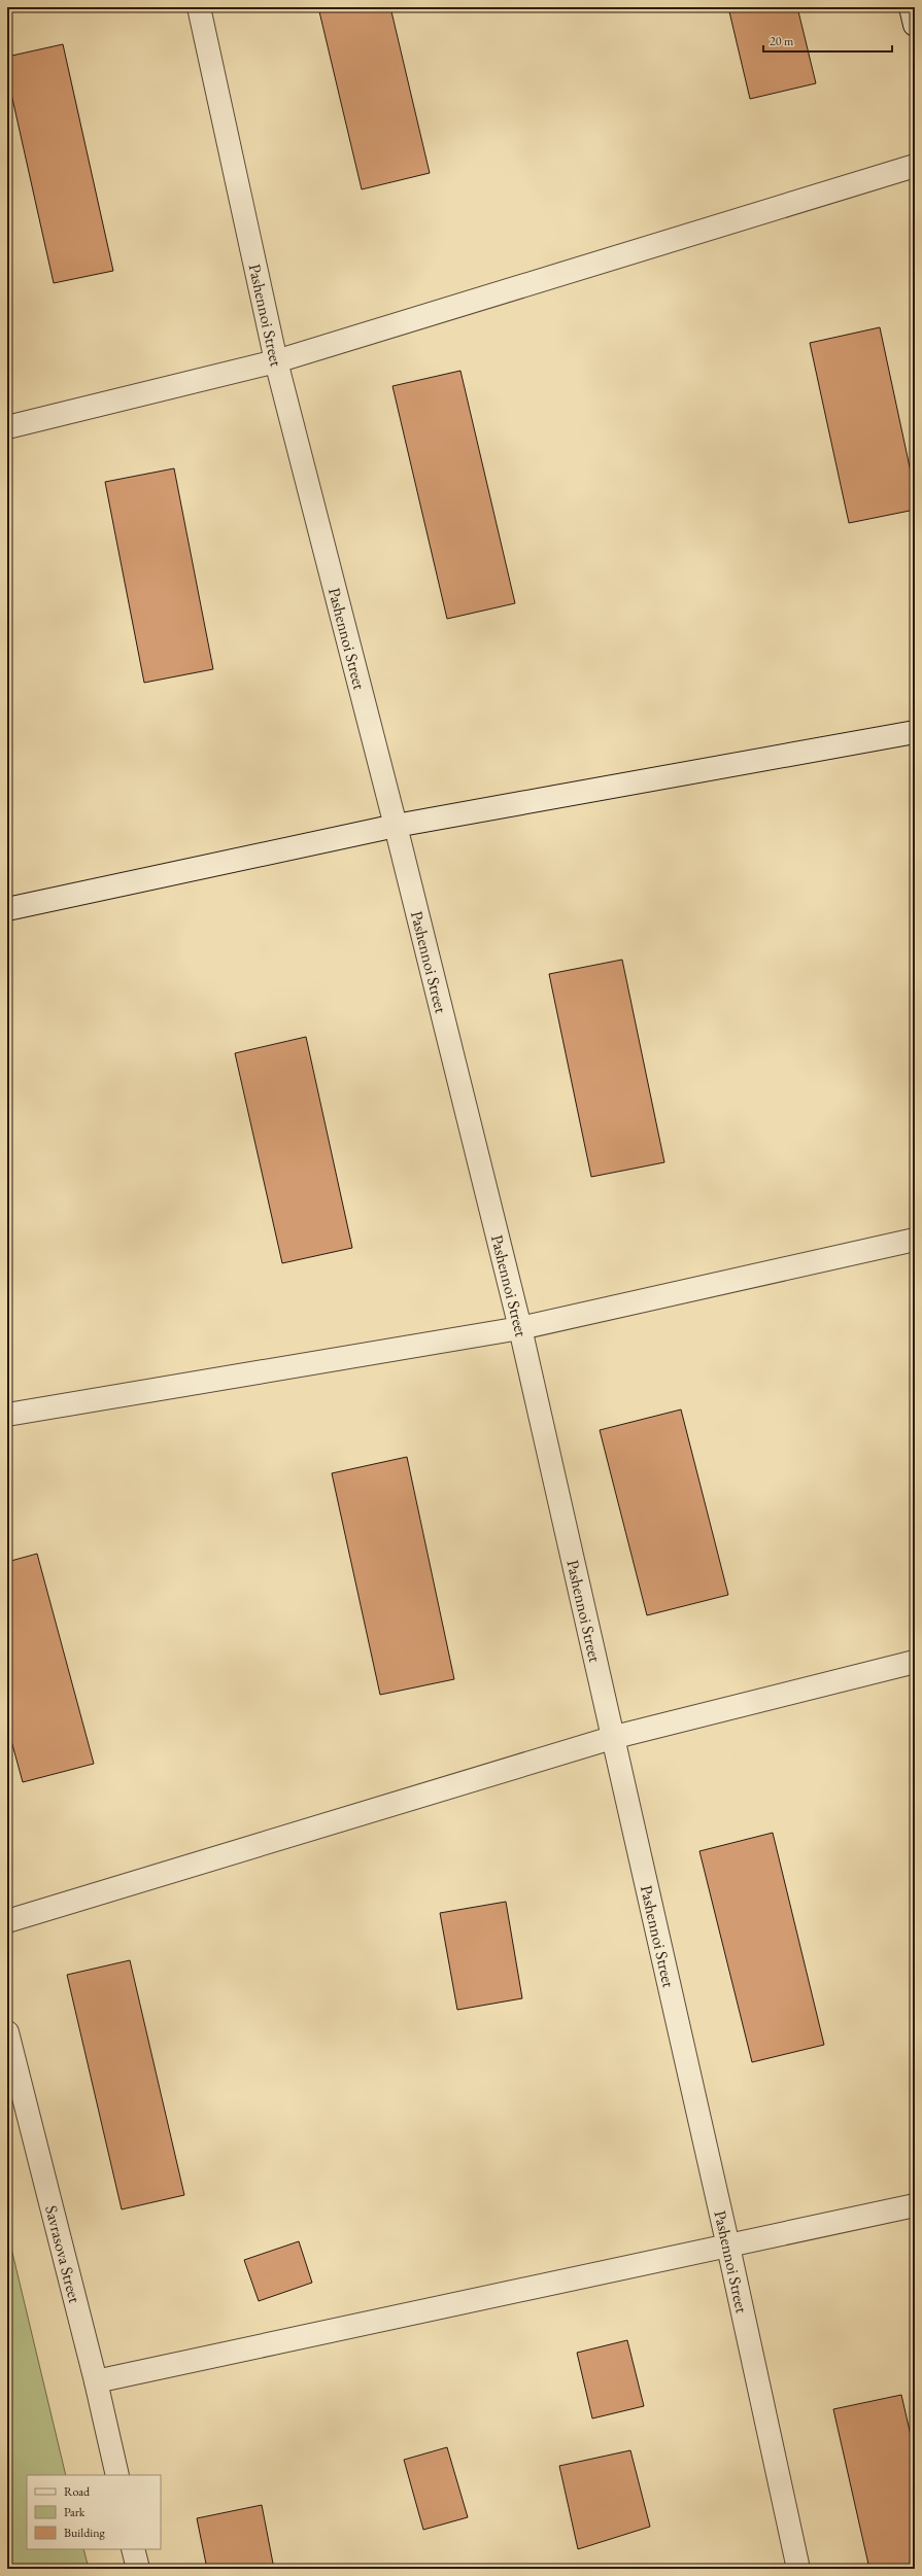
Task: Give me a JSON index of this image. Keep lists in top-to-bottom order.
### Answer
{
  "streets": {
    "street": ["Pashennoi Street", "Savrasova Street"]
  },
  "legend": ["Road", "Park", "Building"],
  "scale_bar": "20 m"
}
